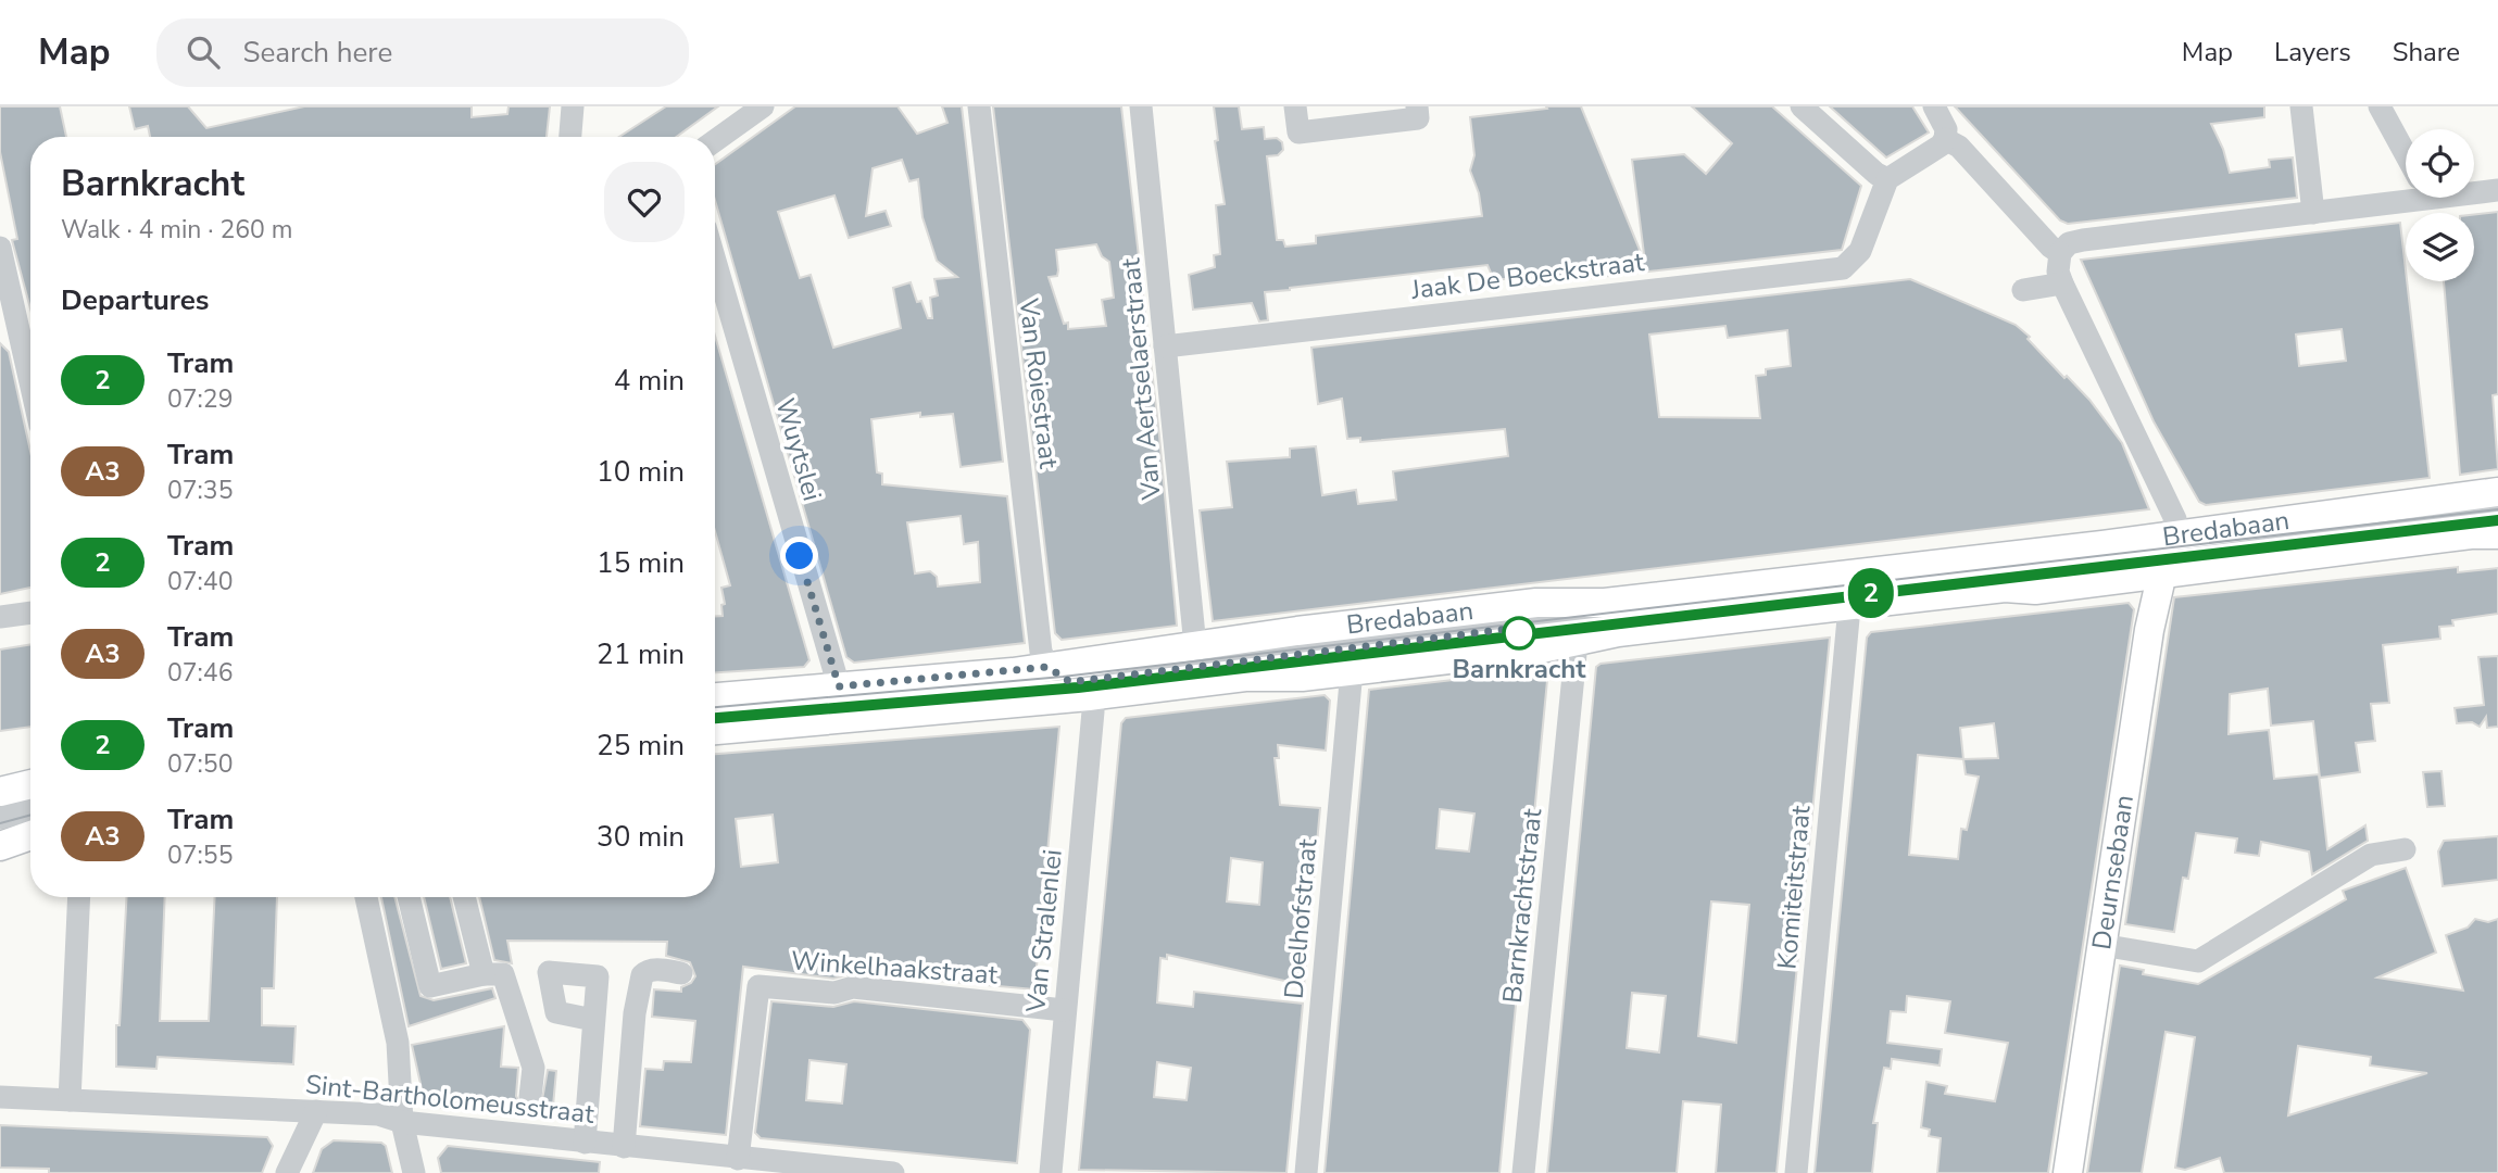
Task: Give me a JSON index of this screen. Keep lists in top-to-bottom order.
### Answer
{
  "streets": {
    "main road": ["Bredabaan", "Deurnsebaan"],
    "street": [
      "Jaak De Boeckstraat",
      "Van Aertselaerstraat",
      "Van Roiestraat",
      "Wuytslei",
      "Komiteitstraat",
      "Barnkrachtstraat",
      "Doelhofstraat",
      "Van Stralenlei",
      "Winkelhaakstraat",
      "Sint-Bartholomeusstraat"
    ]
  },
  "crossings": [
    ["Jaak De Boeckstraat", "Van Aertselaerstraat"],
    ["Van Aertselaerstraat", "Bredabaan"],
    ["Van Roiestraat", "Bredabaan"],
    ["Van Roiestraat", "Van Stralenlei"],
    ["Wuytslei", "Bredabaan"],
    ["Bredabaan", "Deurnsebaan"],
    ["Bredabaan", "Komiteitstraat"],
    ["Bredabaan", "Barnkrachtstraat"],
    ["Bredabaan", "Doelhofstraat"],
    ["Bredabaan", "Van Stralenlei"],
    ["Van Stralenlei", "Winkelhaakstraat"],
    ["Winkelhaakstraat", "Sint-Bartholomeusstraat"]
  ],
  "places": ["Barnkracht"],
  "lines": ["tram line 2"],
  "page": {
    "header": "Map",
    "search": "Search here",
    "nav": ["Map", "Layers", "Share"],
    "on_map": "2",
    "heading": [
      ["Barnkracht", "Walk · 4 min · 260 m"],
      "Departures"
    ],
    "list": [
      {
        "mark": "2",
        "name": "Tram",
        "note": "07:29",
        "value": "4 min"
      },
      {
        "mark": "A3",
        "name": "Tram",
        "note": "07:35",
        "value": "10 min"
      },
      {
        "mark": "2",
        "name": "Tram",
        "note": "07:40",
        "value": "15 min"
      },
      {
        "mark": "A3",
        "name": "Tram",
        "note": "07:46",
        "value": "21 min"
      },
      {
        "mark": "2",
        "name": "Tram",
        "note": "07:50",
        "value": "25 min"
      },
      {
        "mark": "A3",
        "name": "Tram",
        "note": "07:55",
        "value": "30 min"
      }
    ]
  }
}
